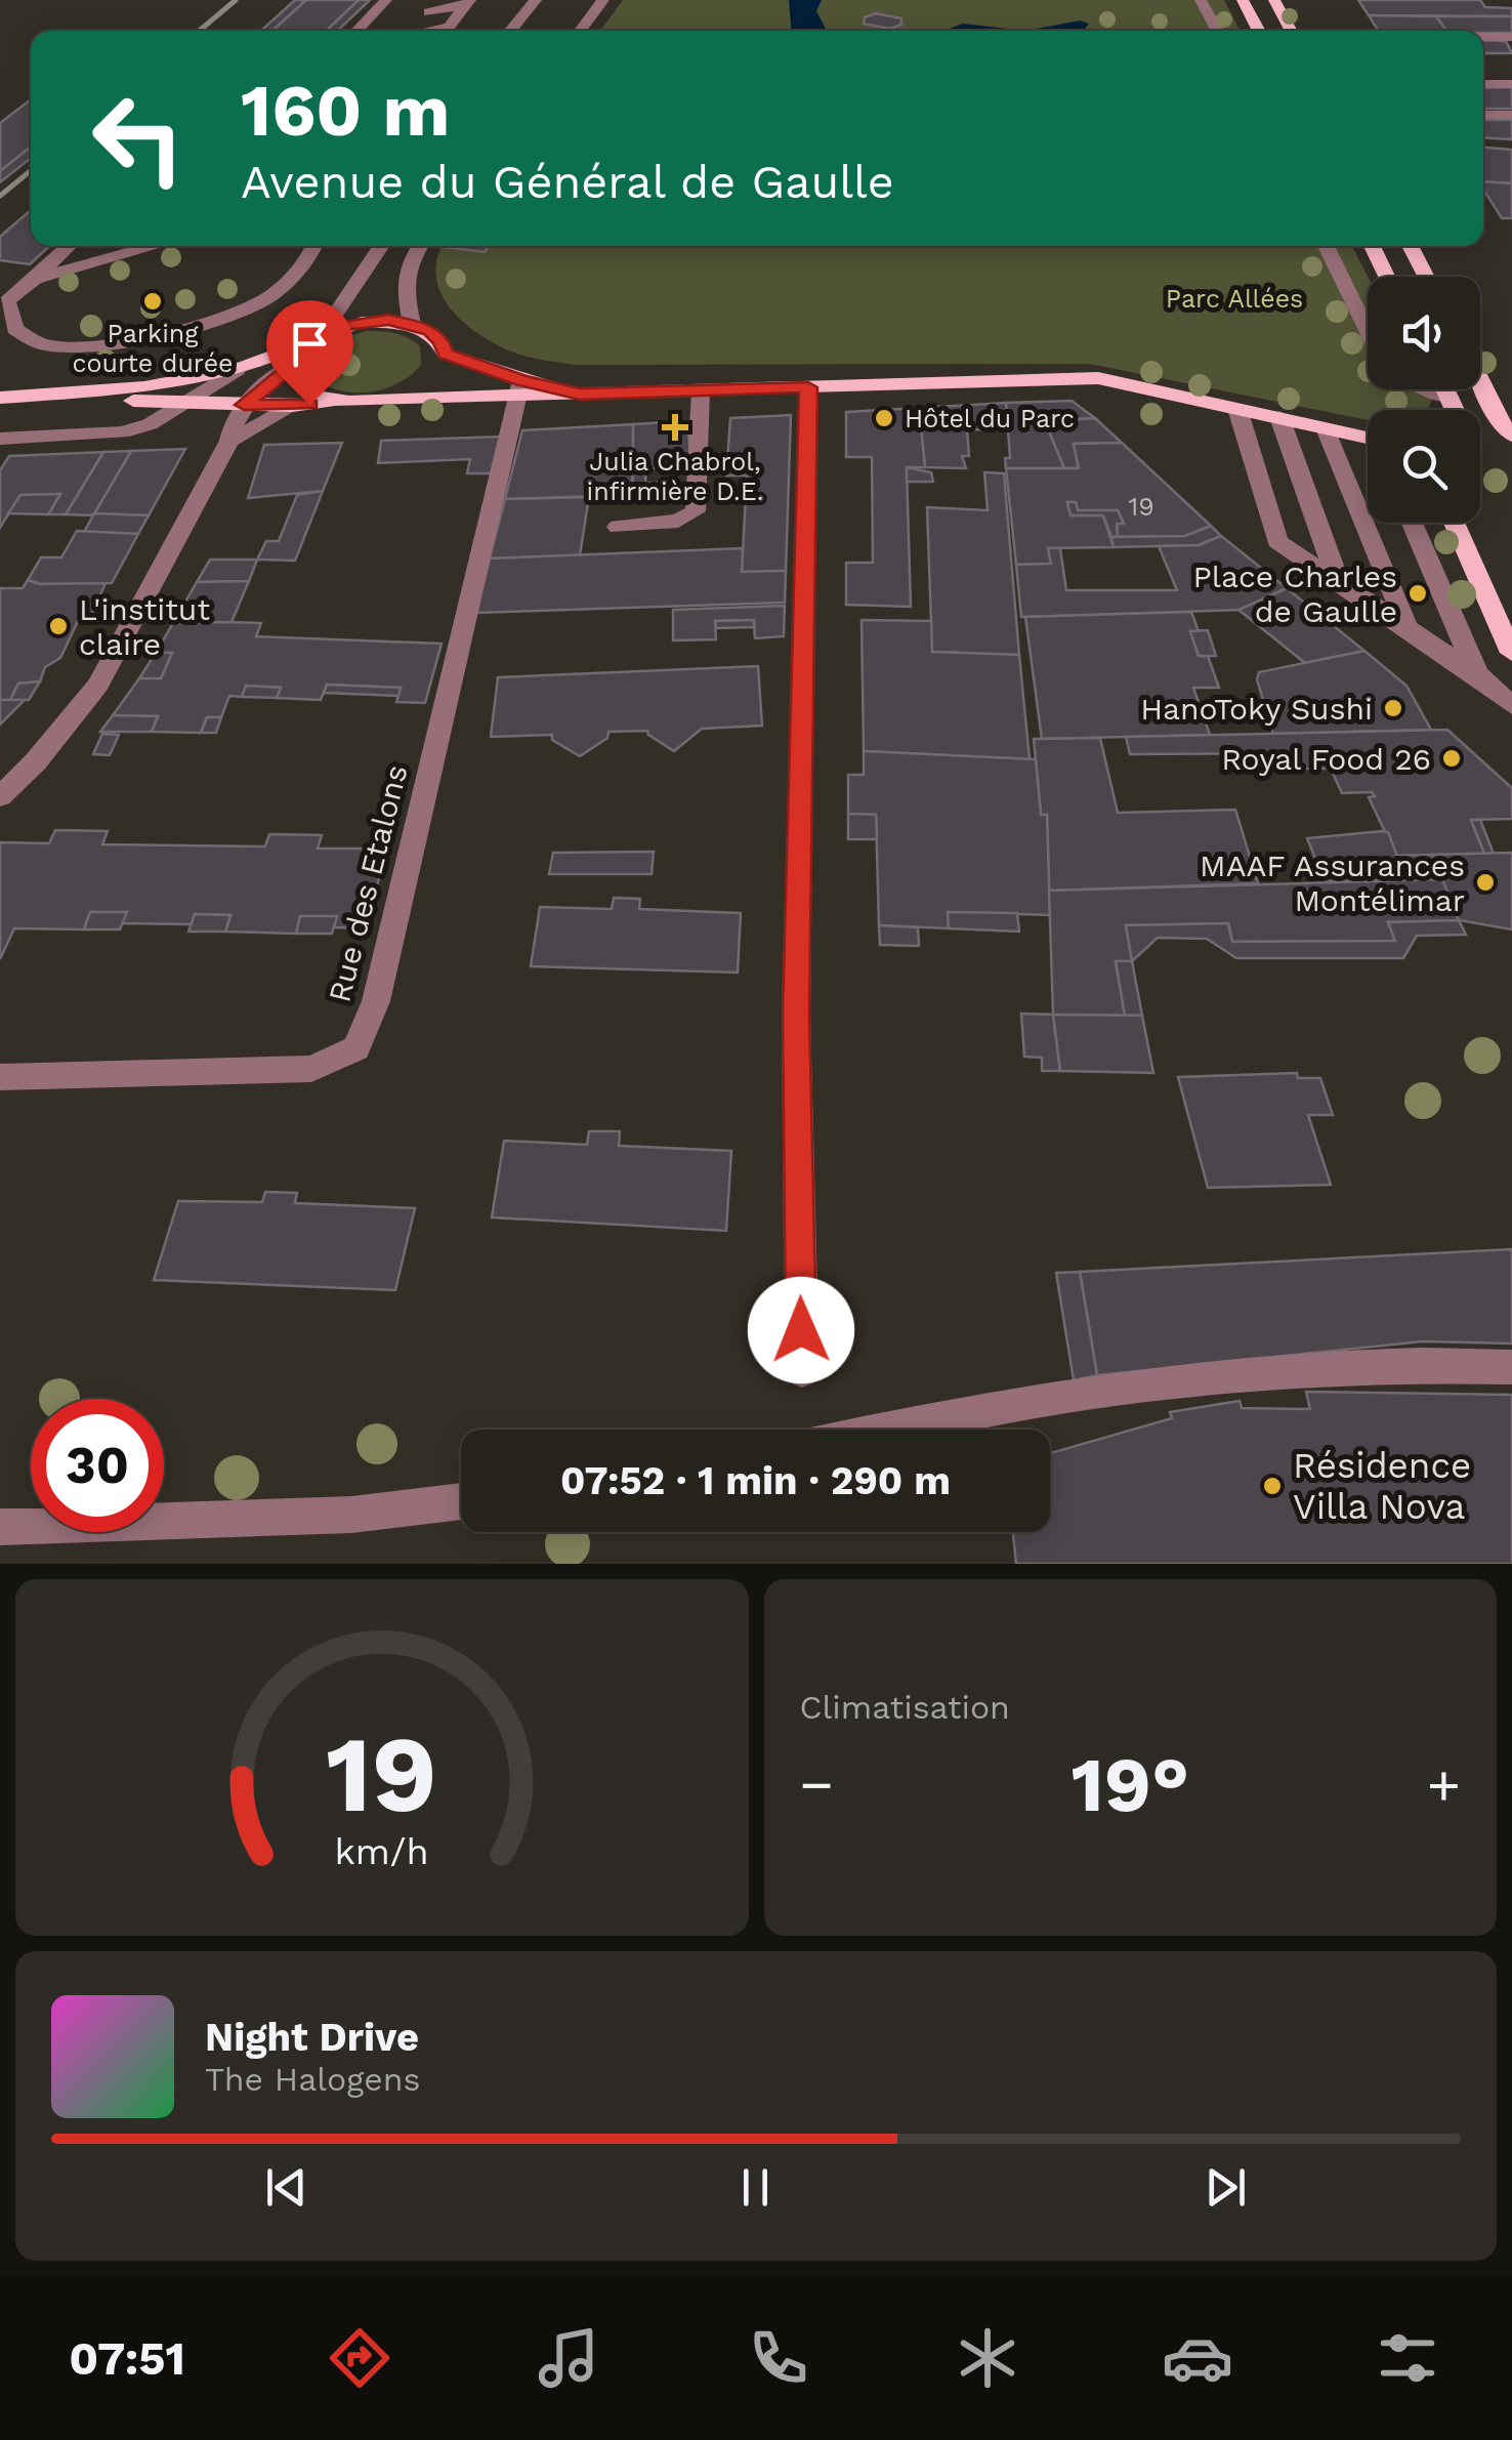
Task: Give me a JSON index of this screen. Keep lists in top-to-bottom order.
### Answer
{
  "streets": {
    "street": ["Rue des Etalons"]
  },
  "parks": ["Parc Allées"],
  "places": {
    "other": [
      "Parking courte durée",
      "Hôtel du Parc",
      "Place Charles de Gaulle",
      "L'institut claire",
      "HanoToky Sushi",
      "Royal Food 26",
      "MAAF Assurances Montélimar",
      "Résidence Villa Nova"
    ],
    "health": ["Julia Chabrol, infirmière D.E."]
  },
  "house_numbers": ["19"],
  "page": {
    "turn": ["160 m", "Avenue du Général de Gaulle"],
    "limit": "30",
    "trip": "07:52 · 1 min · 290 m",
    "tile": "Climatisation",
    "heat": ["−", "19°", "+"],
    "song": ["Night Drive", "The Halogens"],
    "tabs": "07:51",
    "gauge": ["19", "km/h"]
  }
}
